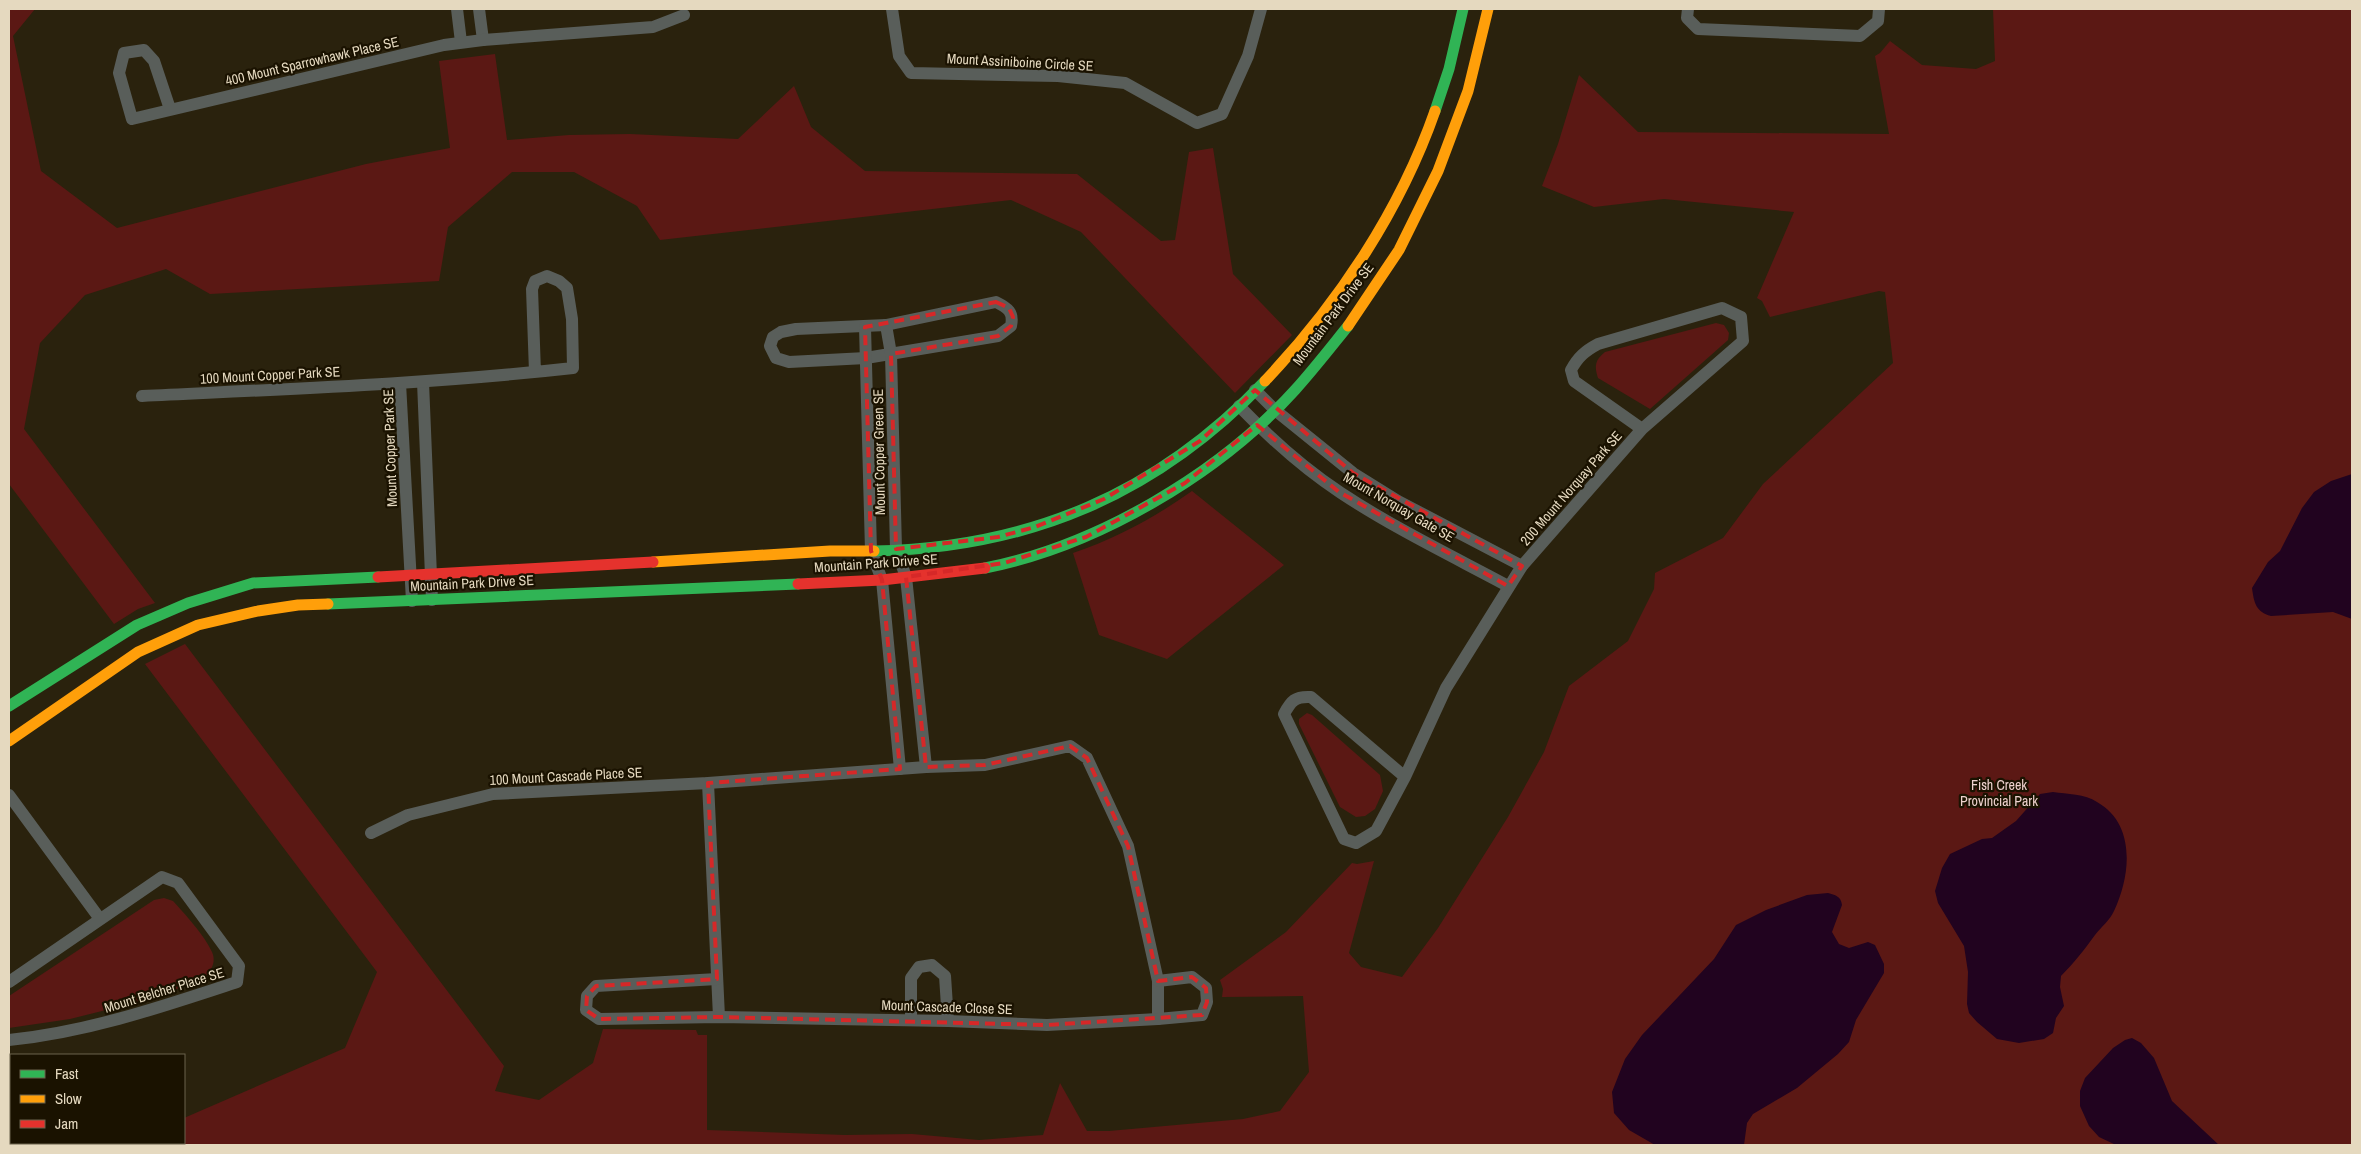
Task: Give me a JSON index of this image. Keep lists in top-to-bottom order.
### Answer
{
  "streets": {
    "street": [
      "400 Mount Sparrowhawk Place SE",
      "Mount Assiniboine Circle SE",
      "Mountain Park Drive SE",
      "100 Mount Copper Park SE",
      "Mount Copper Park SE",
      "Mount Copper Green SE",
      "200 Mount Norquay Park SE",
      "Mount Norquay Gate SE",
      "100 Mount Cascade Place SE",
      "Mount Belcher Place SE",
      "Mount Cascade Close SE"
    ]
  },
  "crossings": [
    ["Mountain Park Drive SE", "Mount Copper Park SE"],
    ["Mountain Park Drive SE", "Mount Copper Green SE"],
    ["Mountain Park Drive SE", "Mount Norquay Gate SE"],
    ["100 Mount Copper Park SE", "Mount Copper Park SE"],
    ["200 Mount Norquay Park SE", "Mount Norquay Gate SE"]
  ],
  "parks": ["Fish Creek Provincial Park"],
  "legend": ["Fast", "Slow", "Jam"]
}
